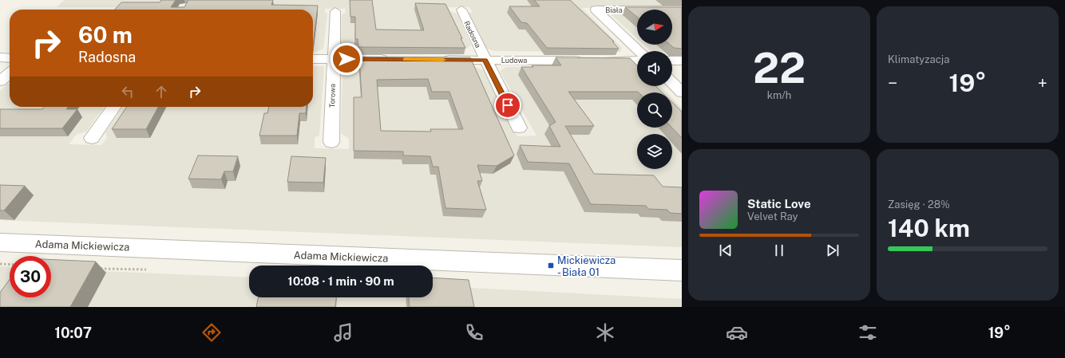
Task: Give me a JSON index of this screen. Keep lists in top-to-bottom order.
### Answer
{
  "streets": {
    "street": [
      "Biała",
      "Radosna",
      "Ludowa",
      "Torowa",
      "Adama Mickiewicza"
    ]
  },
  "crossings": [
    ["Radosna", "Ludowa"]
  ],
  "places": {
    "transit": ["Mickiewicza - Biała 01"]
  },
  "north": "right",
  "page": {
    "tile": [
      ["22", "km/h"],
      "Klimatyzacja",
      ["Zasięg · 28%", "140 km"]
    ],
    "turn": ["60 m", "Radosna"],
    "heat": ["−", "19°", "+"],
    "song": ["Static Love", "Velvet Ray"],
    "limit": "30",
    "trip": "10:08 · 1 min · 90 m",
    "tabs": ["10:07", "19°"]
  }
}
